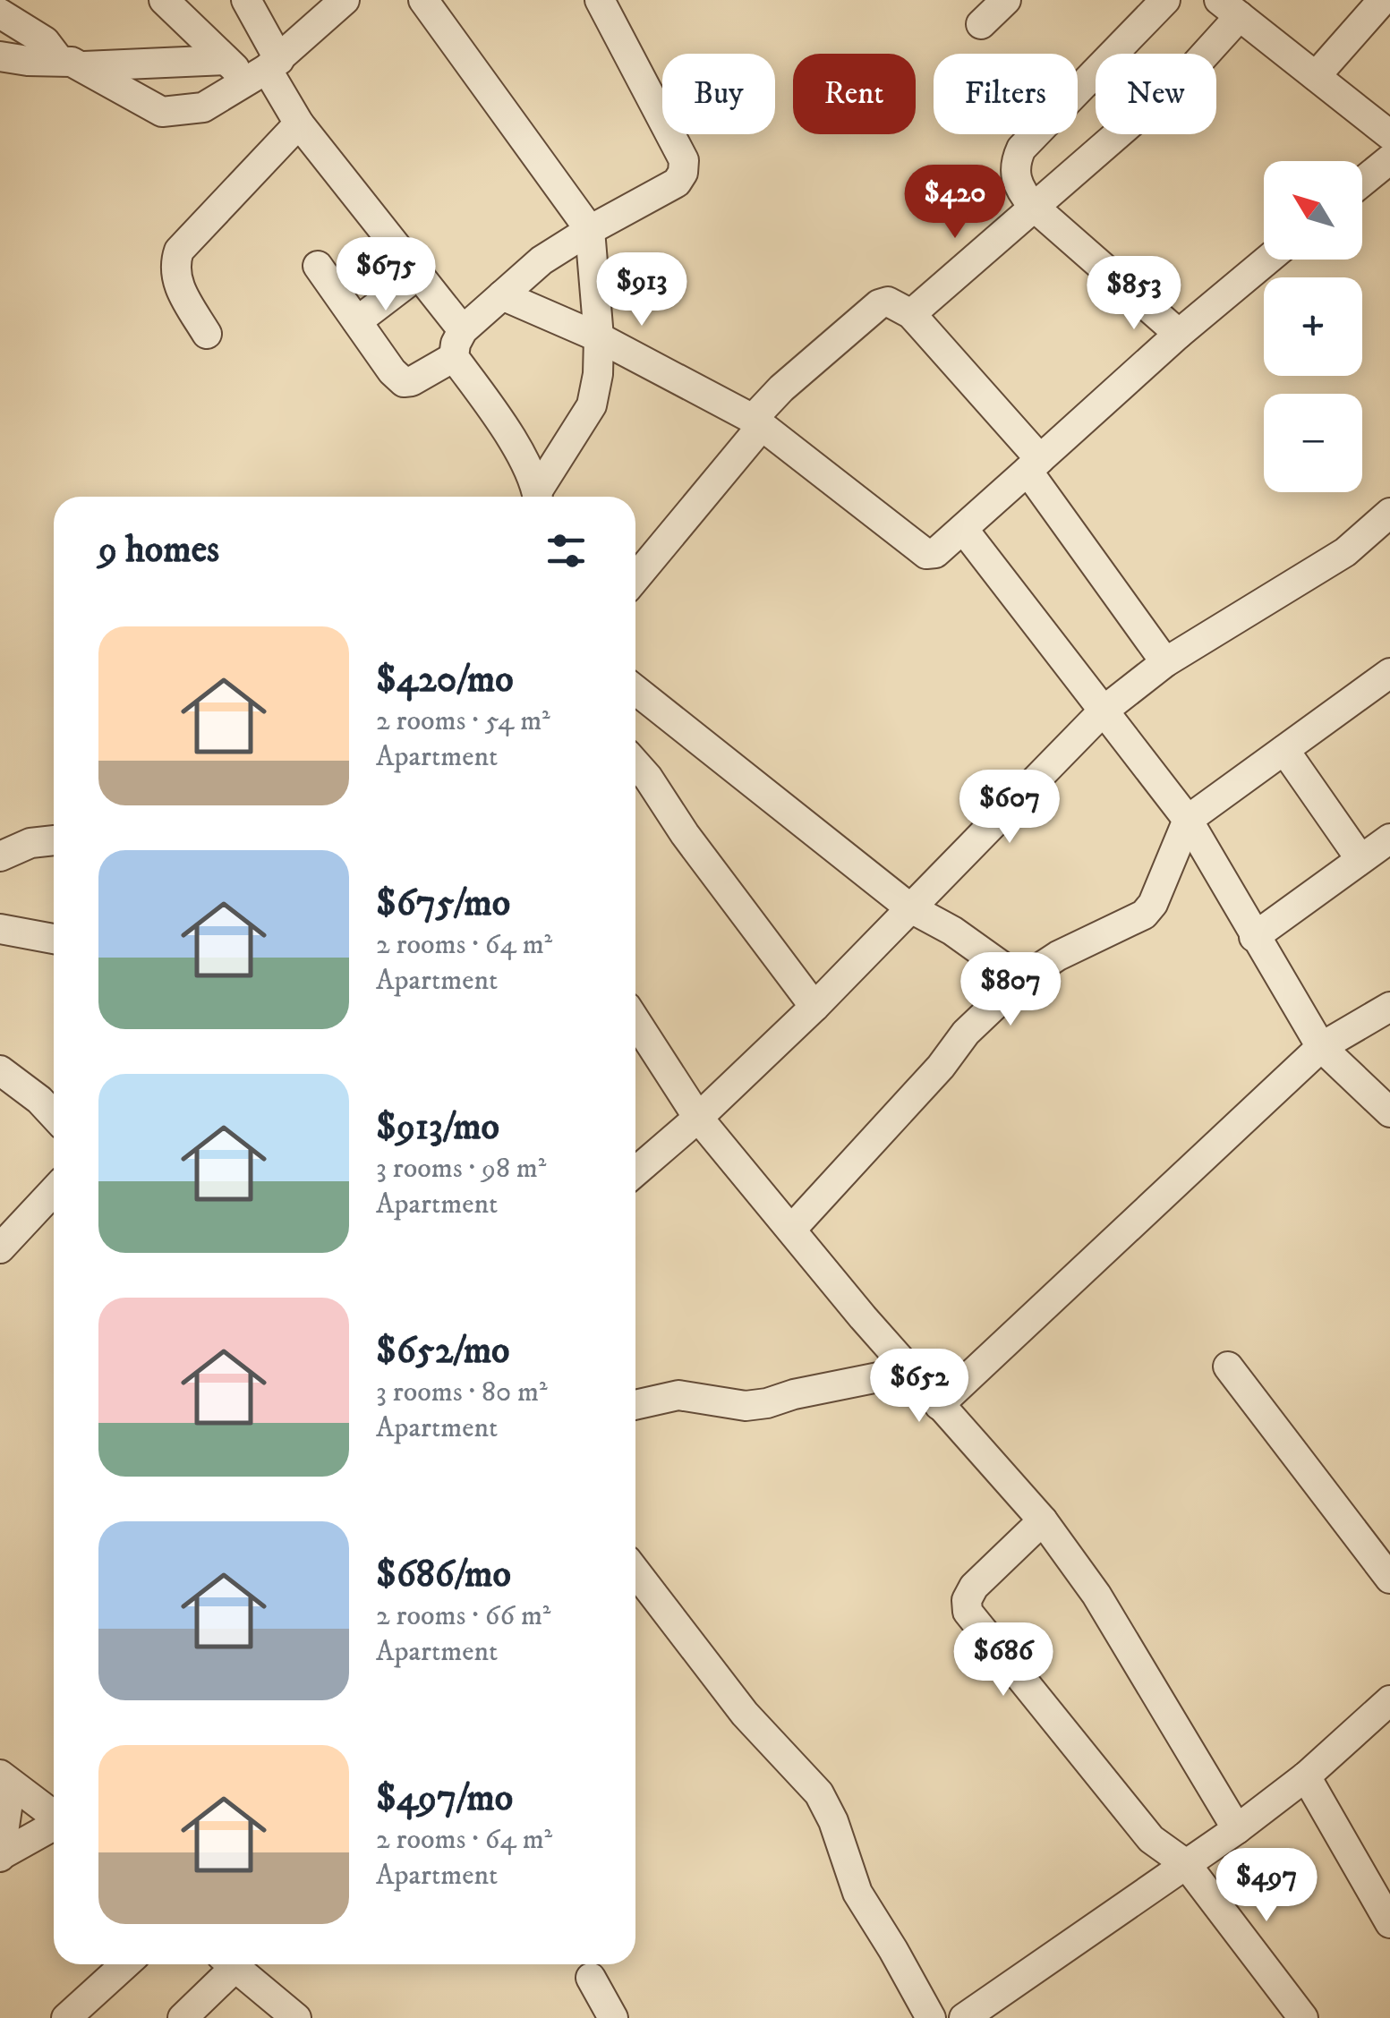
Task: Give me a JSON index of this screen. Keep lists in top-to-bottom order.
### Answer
{
  "north": "top left",
  "page": {
    "chip": [
      "Buy",
      "Rent",
      "Filters",
      "New"
    ],
    "map_buttons": ["+", "−"],
    "price": [
      "$420",
      "$675",
      "$913",
      "$853",
      "$607",
      "$807",
      "$652",
      "$686",
      "$497"
    ],
    "heading": "9 homes",
    "list": [
      {
        "name": "$420/mo",
        "note": "2 rooms · 54 m² · Apartment"
      },
      {
        "name": "$675/mo",
        "note": "2 rooms · 64 m² · Apartment"
      },
      {
        "name": "$913/mo",
        "note": "3 rooms · 98 m² · Apartment"
      },
      {
        "name": "$652/mo",
        "note": "3 rooms · 80 m² · Apartment"
      },
      {
        "name": "$686/mo",
        "note": "2 rooms · 66 m² · Apartment"
      },
      {
        "name": "$497/mo",
        "note": "2 rooms · 64 m² · Apartment"
      }
    ]
  }
}
